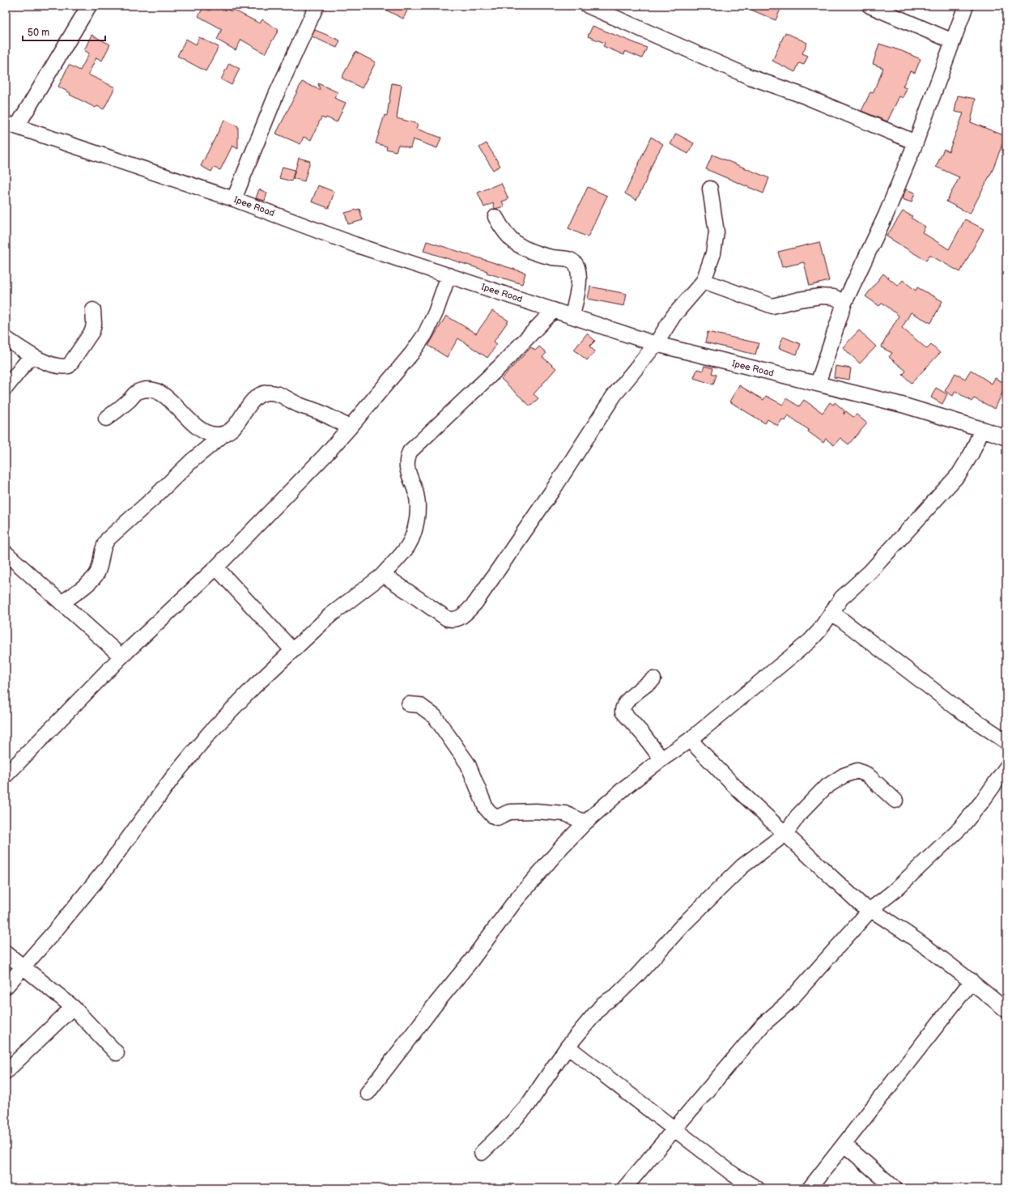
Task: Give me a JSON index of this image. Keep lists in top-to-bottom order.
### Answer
{
  "streets": {
    "street": ["Ipee Road"]
  },
  "scale_bar": "50 m"
}
